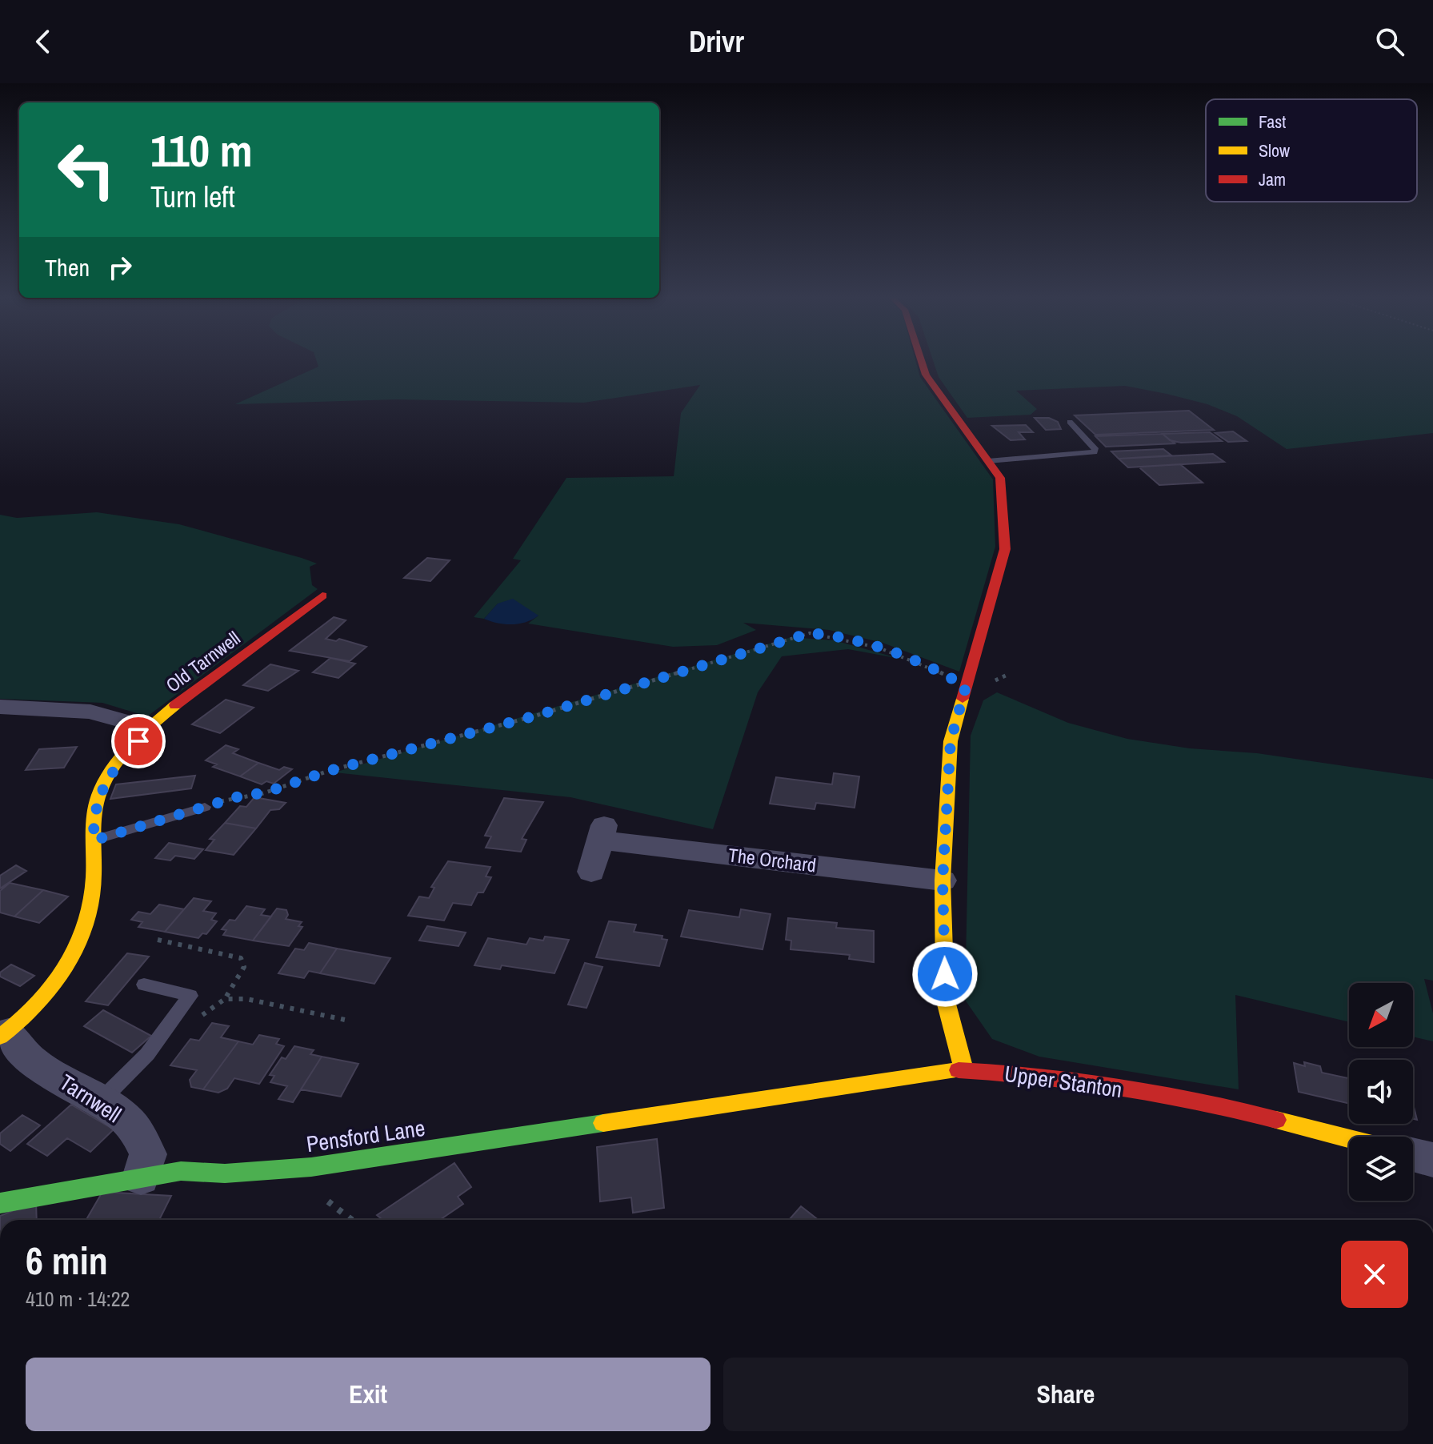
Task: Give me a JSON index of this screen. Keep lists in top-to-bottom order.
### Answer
{
  "streets": {
    "street": [
      "Old Tarnwell",
      "The Orchard",
      "Upper Stanton",
      "Tarnwell",
      "Pensford Lane"
    ]
  },
  "crossings": [
    ["Old Tarnwell", "Tarnwell"],
    ["Upper Stanton", "Pensford Lane"],
    ["Tarnwell", "Pensford Lane"]
  ],
  "legend": ["Fast", "Slow", "Jam"],
  "north": "bottom left",
  "page": {
    "header": "Drivr",
    "turn": ["110 m", "Turn left"],
    "then": "Then",
    "heading": ["6 min", "410 m · 14:22"],
    "buttons": ["Exit", "Share"]
  }
}
